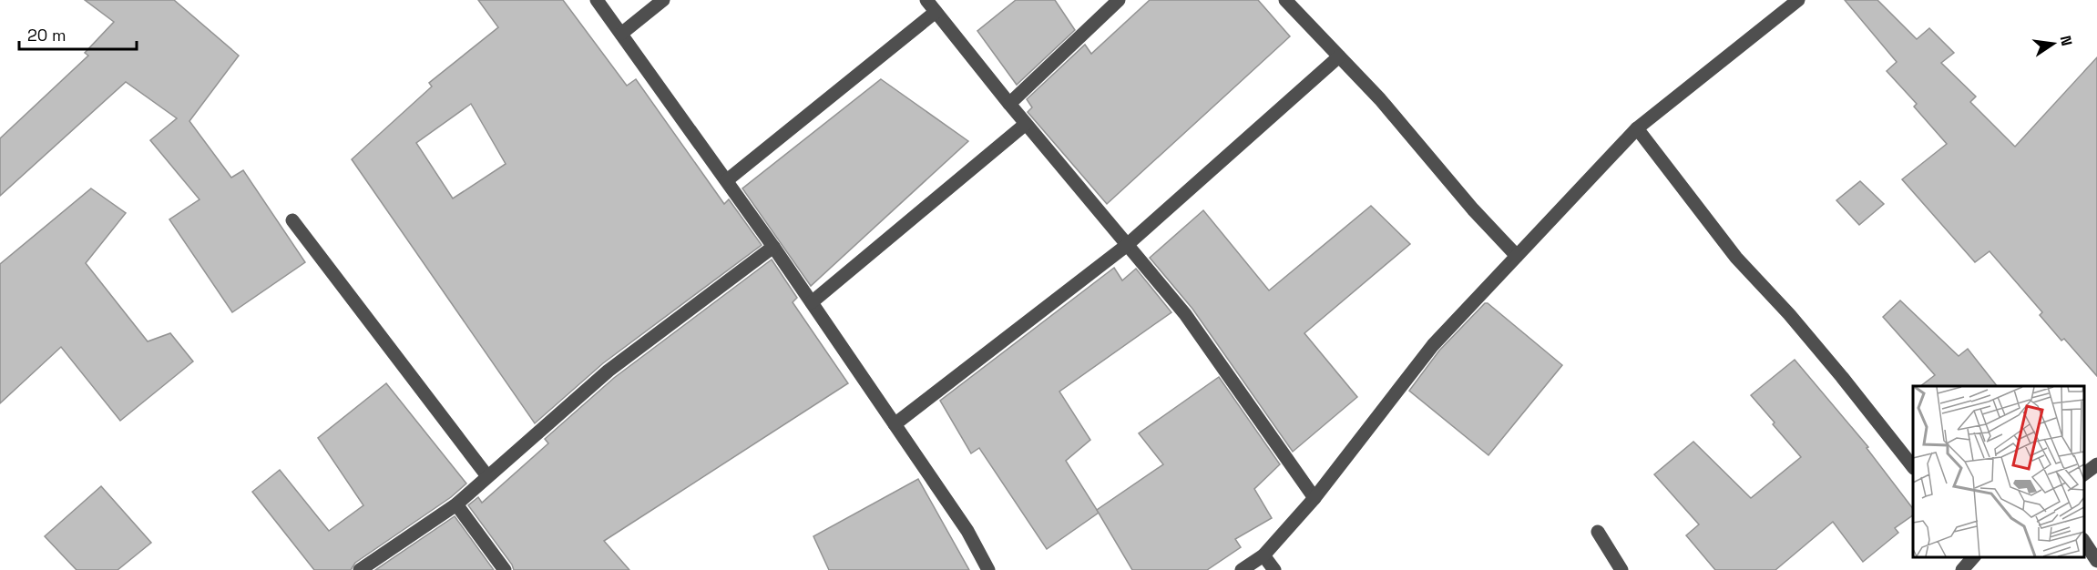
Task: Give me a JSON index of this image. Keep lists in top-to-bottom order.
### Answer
{
  "scale_bar": "20 m",
  "north": "right"
}
